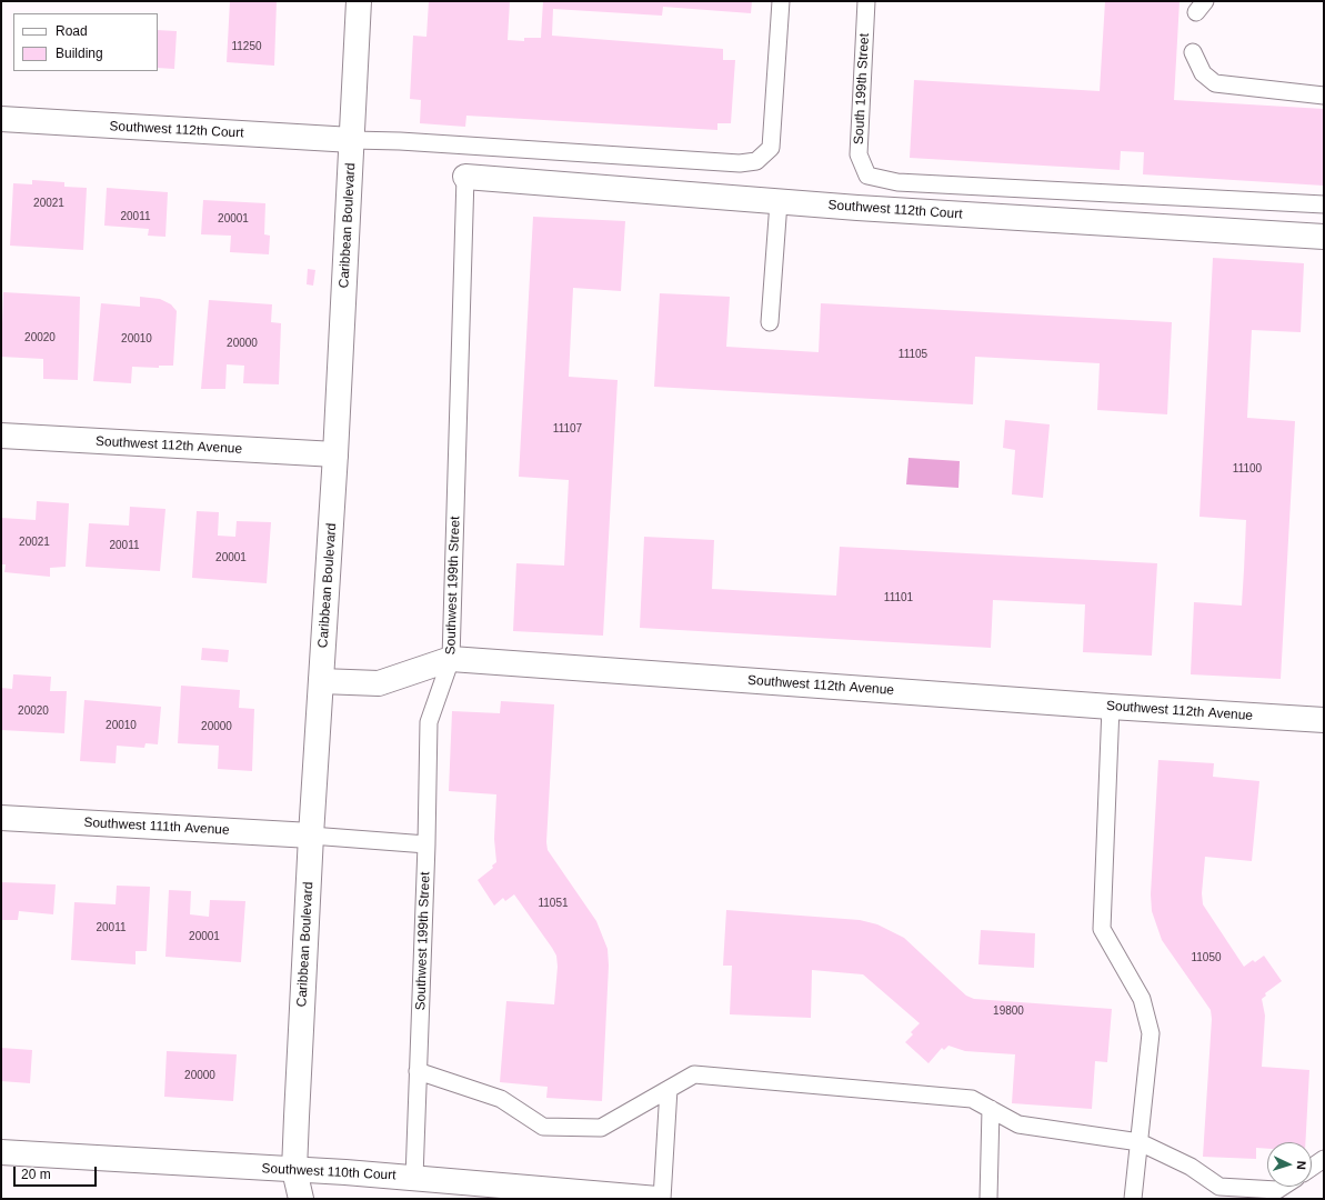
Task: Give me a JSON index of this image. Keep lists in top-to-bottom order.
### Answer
{
  "streets": {
    "street": [
      "Southwest 112th Court",
      "Caribbean Boulevard",
      "Southwest 112th Avenue",
      "Southwest 111th Avenue",
      "Southwest 110th Court"
    ],
    "lane": ["South 199th Street", "Southwest 199th Street"]
  },
  "crossings": [
    ["Southwest 112th Court", "Caribbean Boulevard"],
    ["Southwest 112th Court", "Southwest 199th Street"],
    ["Caribbean Boulevard", "Southwest 112th Avenue"],
    ["Caribbean Boulevard", "Southwest 111th Avenue"],
    ["Caribbean Boulevard", "Southwest 110th Court"],
    ["Southwest 112th Avenue", "Southwest 199th Street"],
    ["Southwest 199th Street", "Southwest 110th Court"]
  ],
  "house_numbers": [
    "11250",
    "20021",
    "20011",
    "20001",
    "20020",
    "20010",
    "20000",
    "11105",
    "11107",
    "11100",
    "20021",
    "20011",
    "20001",
    "11101",
    "20020",
    "20010",
    "20000",
    "11051",
    "20011",
    "20001",
    "11050",
    "19800",
    "20000"
  ],
  "legend": ["Road", "Building"],
  "scale_bar": "20 m",
  "north": "right"
}
